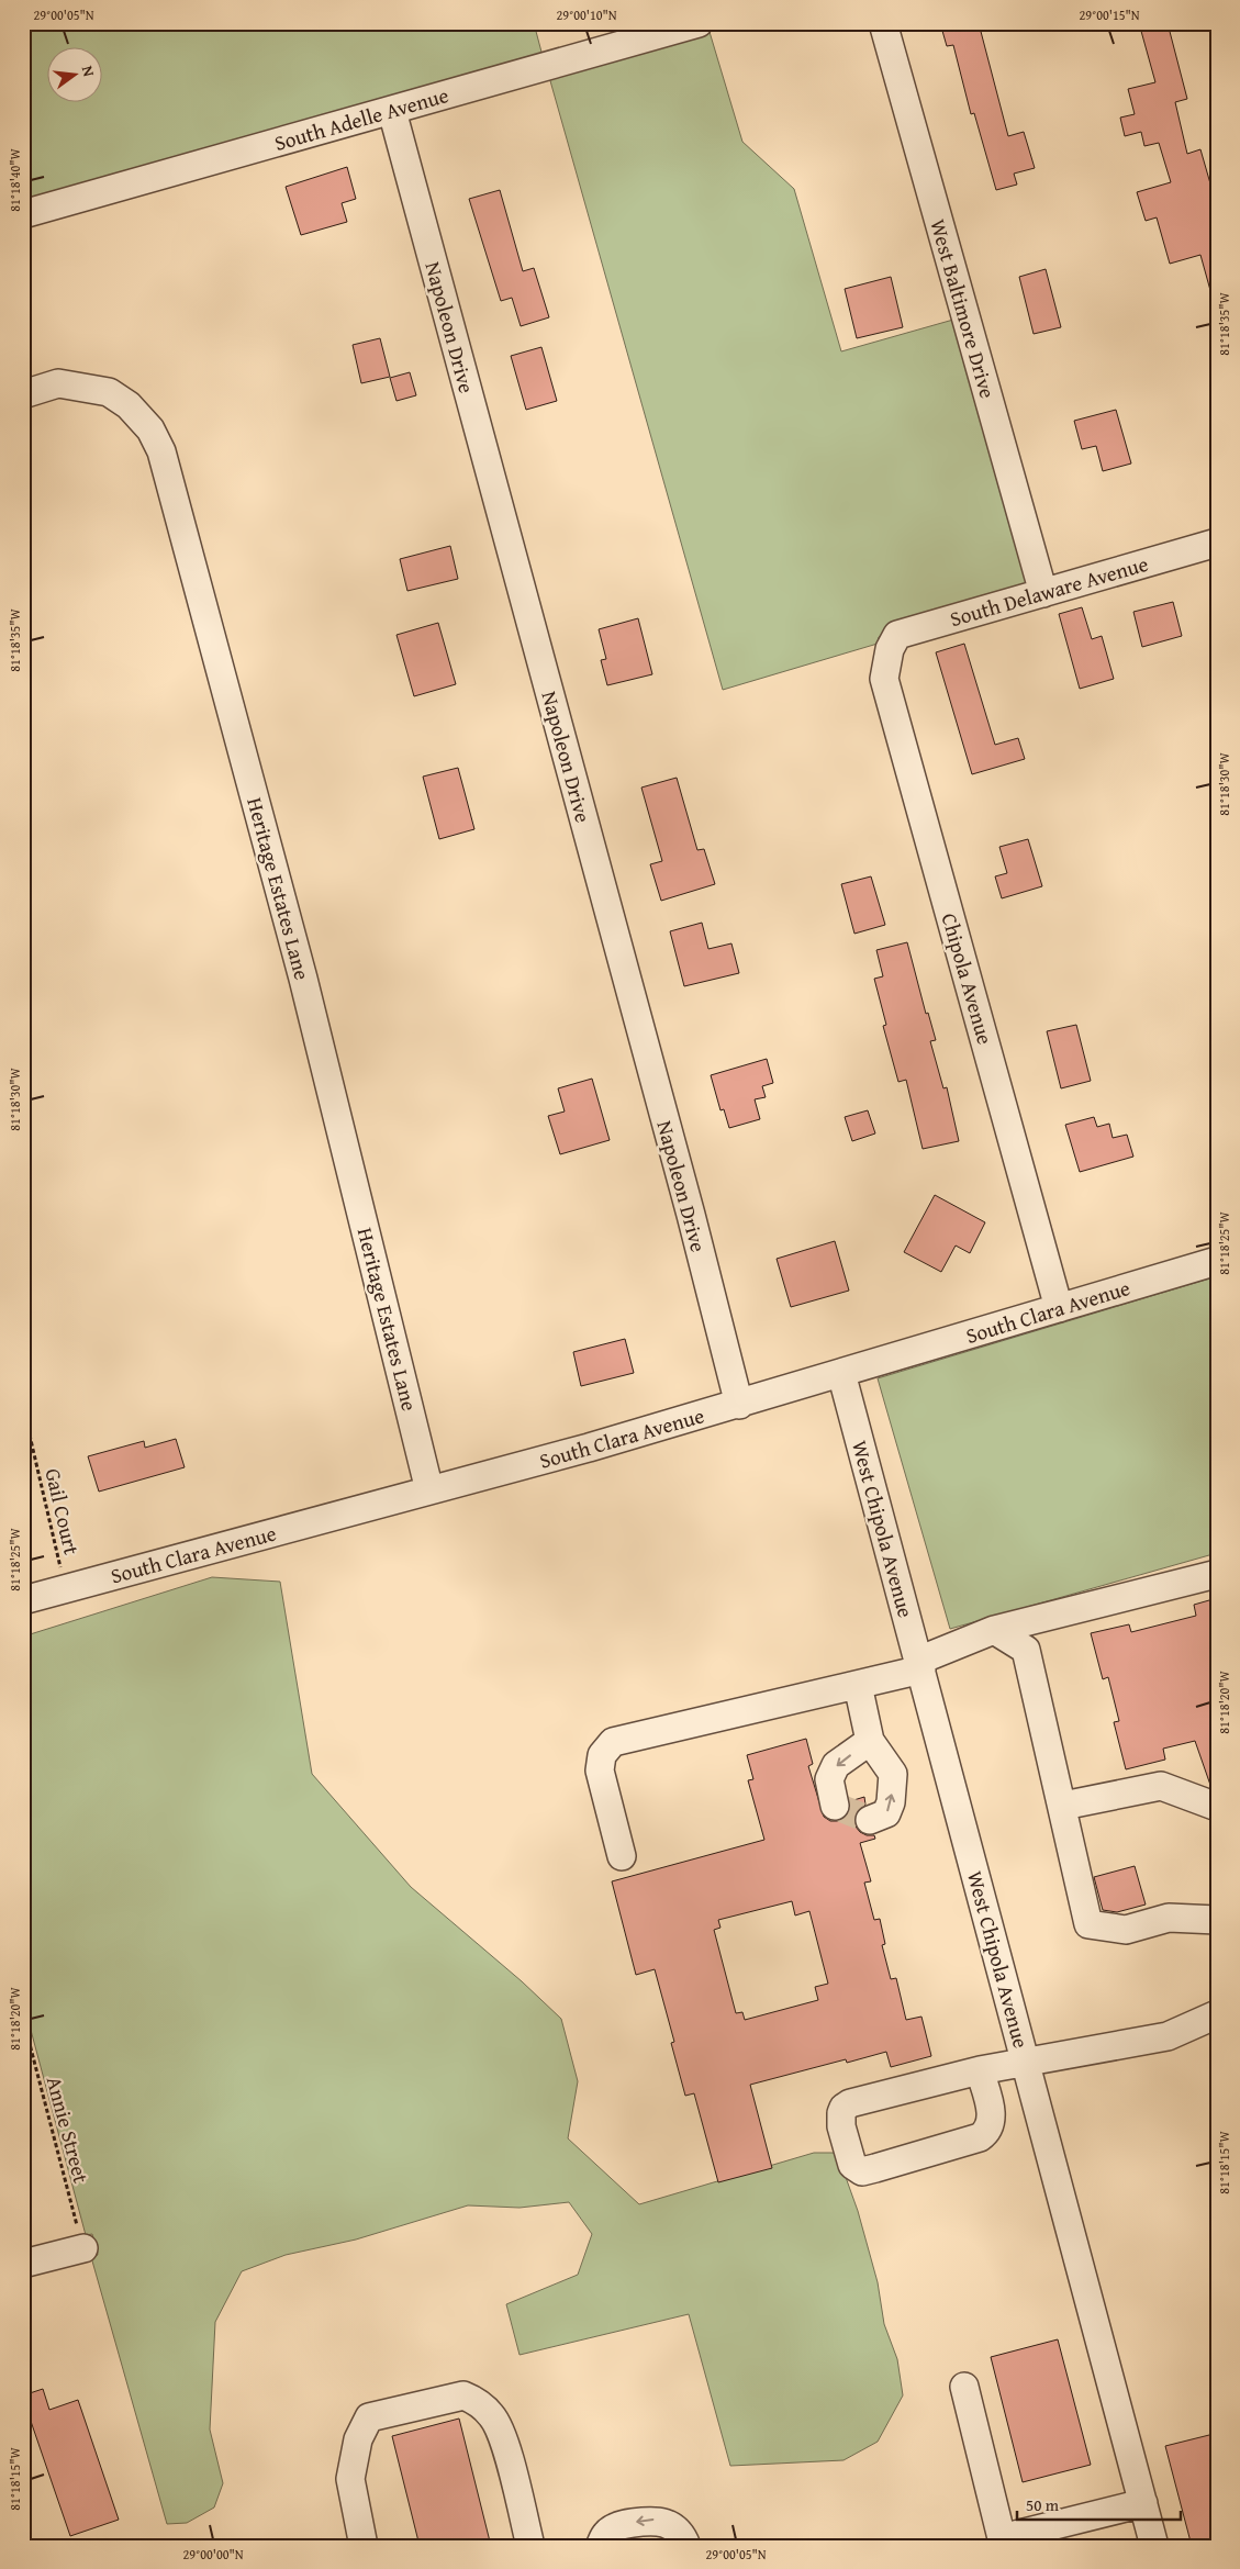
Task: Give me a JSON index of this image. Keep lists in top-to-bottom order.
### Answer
{
  "streets": {
    "street": [
      "South Adelle Avenue",
      "West Baltimore Drive",
      "Napoleon Drive",
      "South Delaware Avenue",
      "Heritage Estates Lane",
      "Chipola Avenue",
      "South Clara Avenue",
      "West Chipola Avenue"
    ],
    "path": ["Gail Court", "Annie Street"]
  },
  "crossings": [
    ["South Adelle Avenue", "Napoleon Drive"],
    ["West Baltimore Drive", "South Delaware Avenue"],
    ["Napoleon Drive", "South Clara Avenue"],
    ["South Delaware Avenue", "Chipola Avenue"],
    ["Heritage Estates Lane", "South Clara Avenue"],
    ["Chipola Avenue", "South Clara Avenue"],
    ["South Clara Avenue", "Gail Court"],
    ["South Clara Avenue", "West Chipola Avenue"]
  ],
  "scale_bar": "50 m",
  "north": "right",
  "coordinates": [
    "29°00'05\"N",
    "29°00'10\"N",
    "29°00'15\"N",
    "81°18'40\"W",
    "81°18'35\"W",
    "81°18'30\"W",
    "81°18'25\"W",
    "81°18'20\"W",
    "81°18'15\"W",
    "29°00'00\"N"
  ]
}
